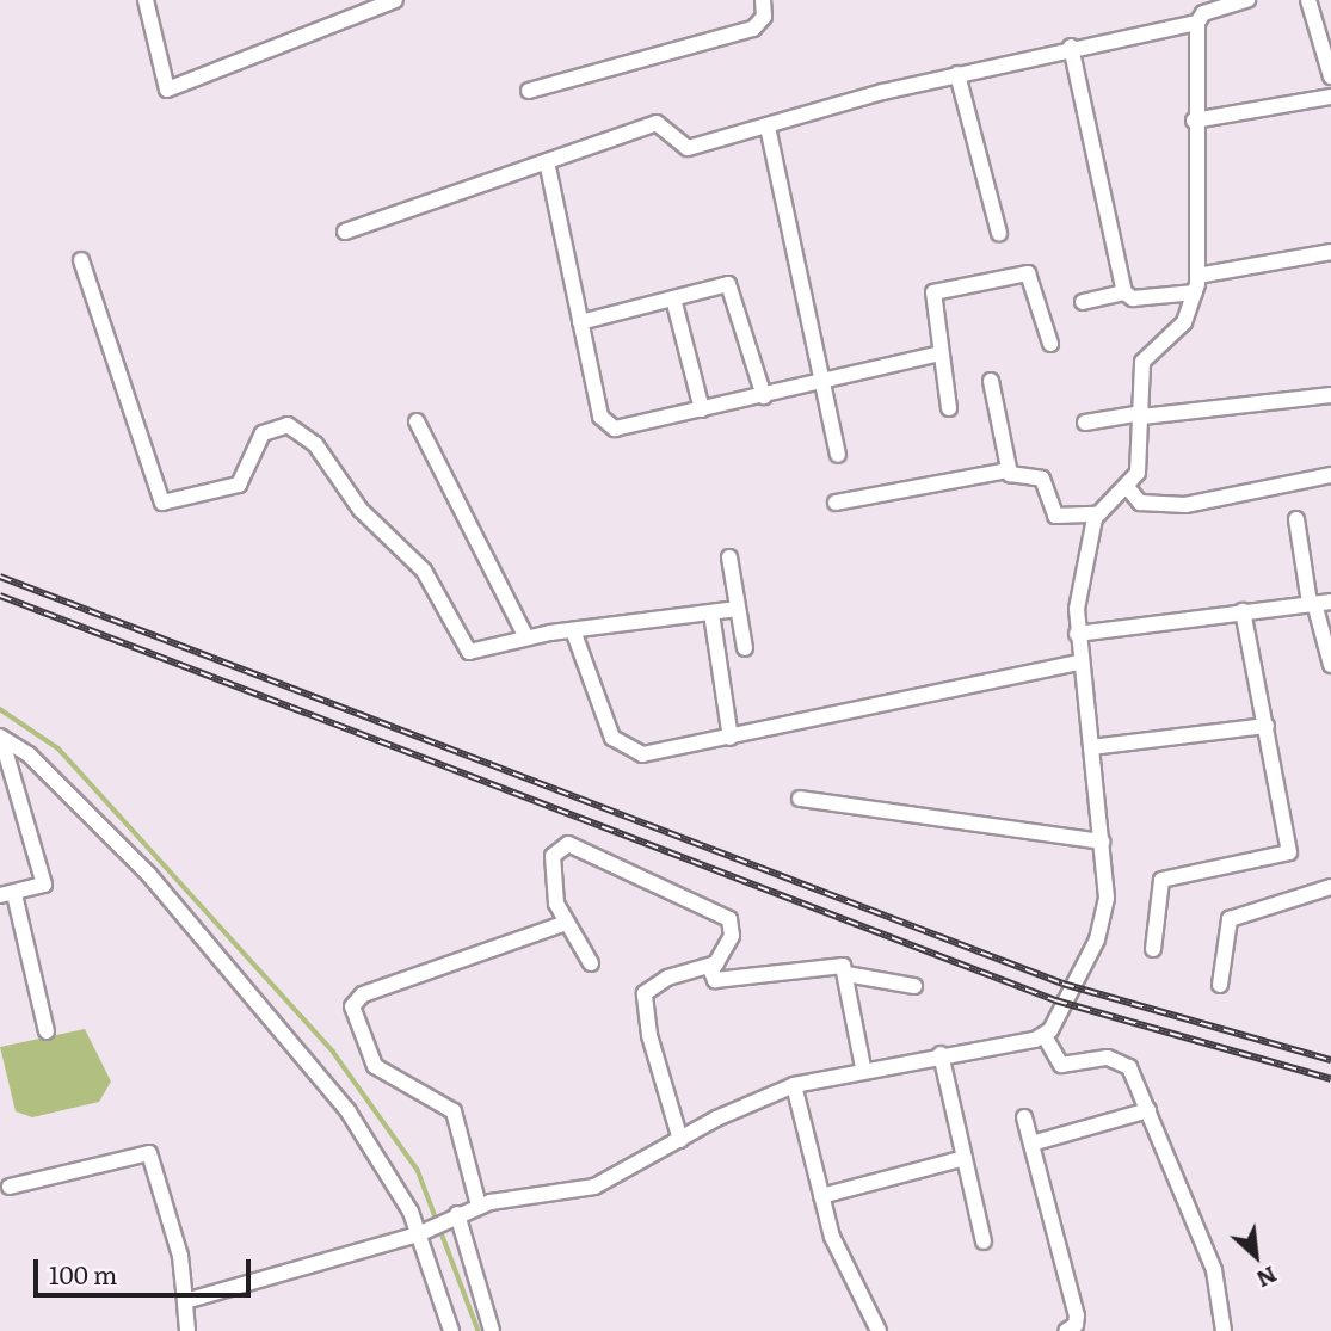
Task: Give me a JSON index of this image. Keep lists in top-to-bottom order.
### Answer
{
  "scale_bar": "100 m",
  "north": "bottom right"
}
